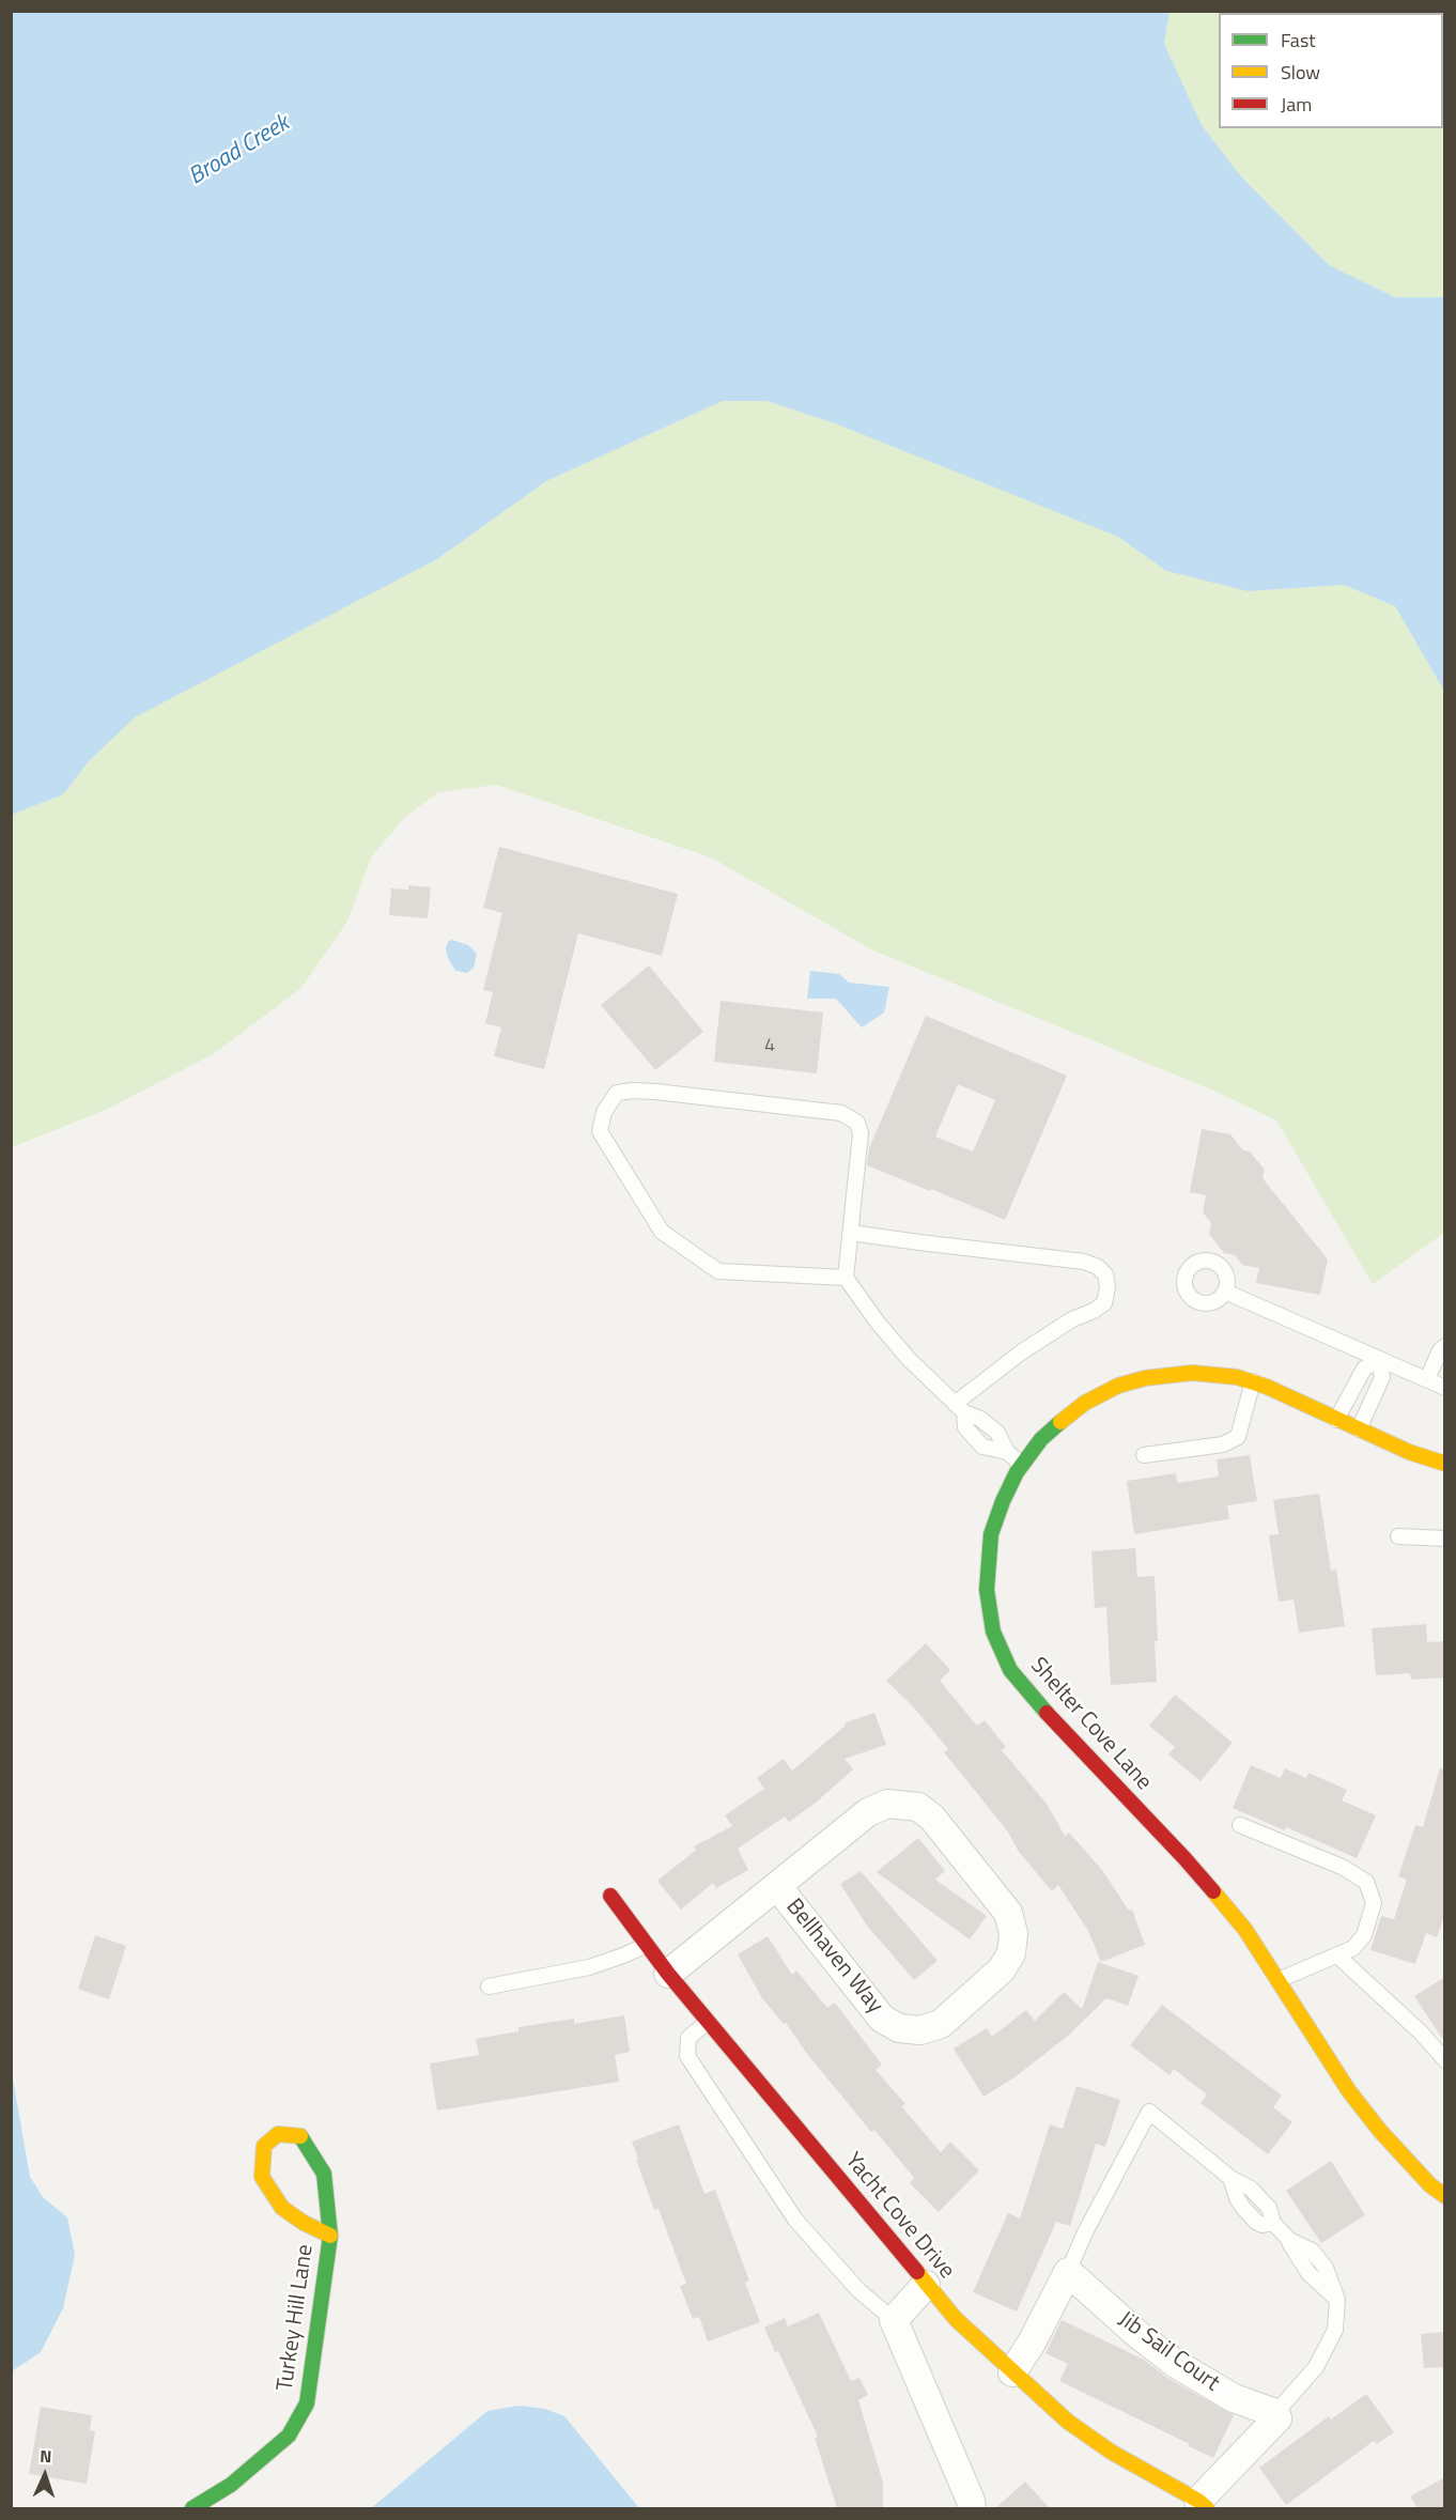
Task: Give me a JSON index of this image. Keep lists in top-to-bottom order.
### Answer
{
  "streets": {
    "street": [
      "Shelter Cove Lane",
      "Bellhaven Way",
      "Yacht Cove Drive",
      "Turkey Hill Lane",
      "Jib Sail Court"
    ]
  },
  "crossings": [
    ["Bellhaven Way", "Yacht Cove Drive"]
  ],
  "water": ["Broad Creek"],
  "house_numbers": ["4"],
  "legend": ["Fast", "Slow", "Jam"],
  "north": "top"
}
